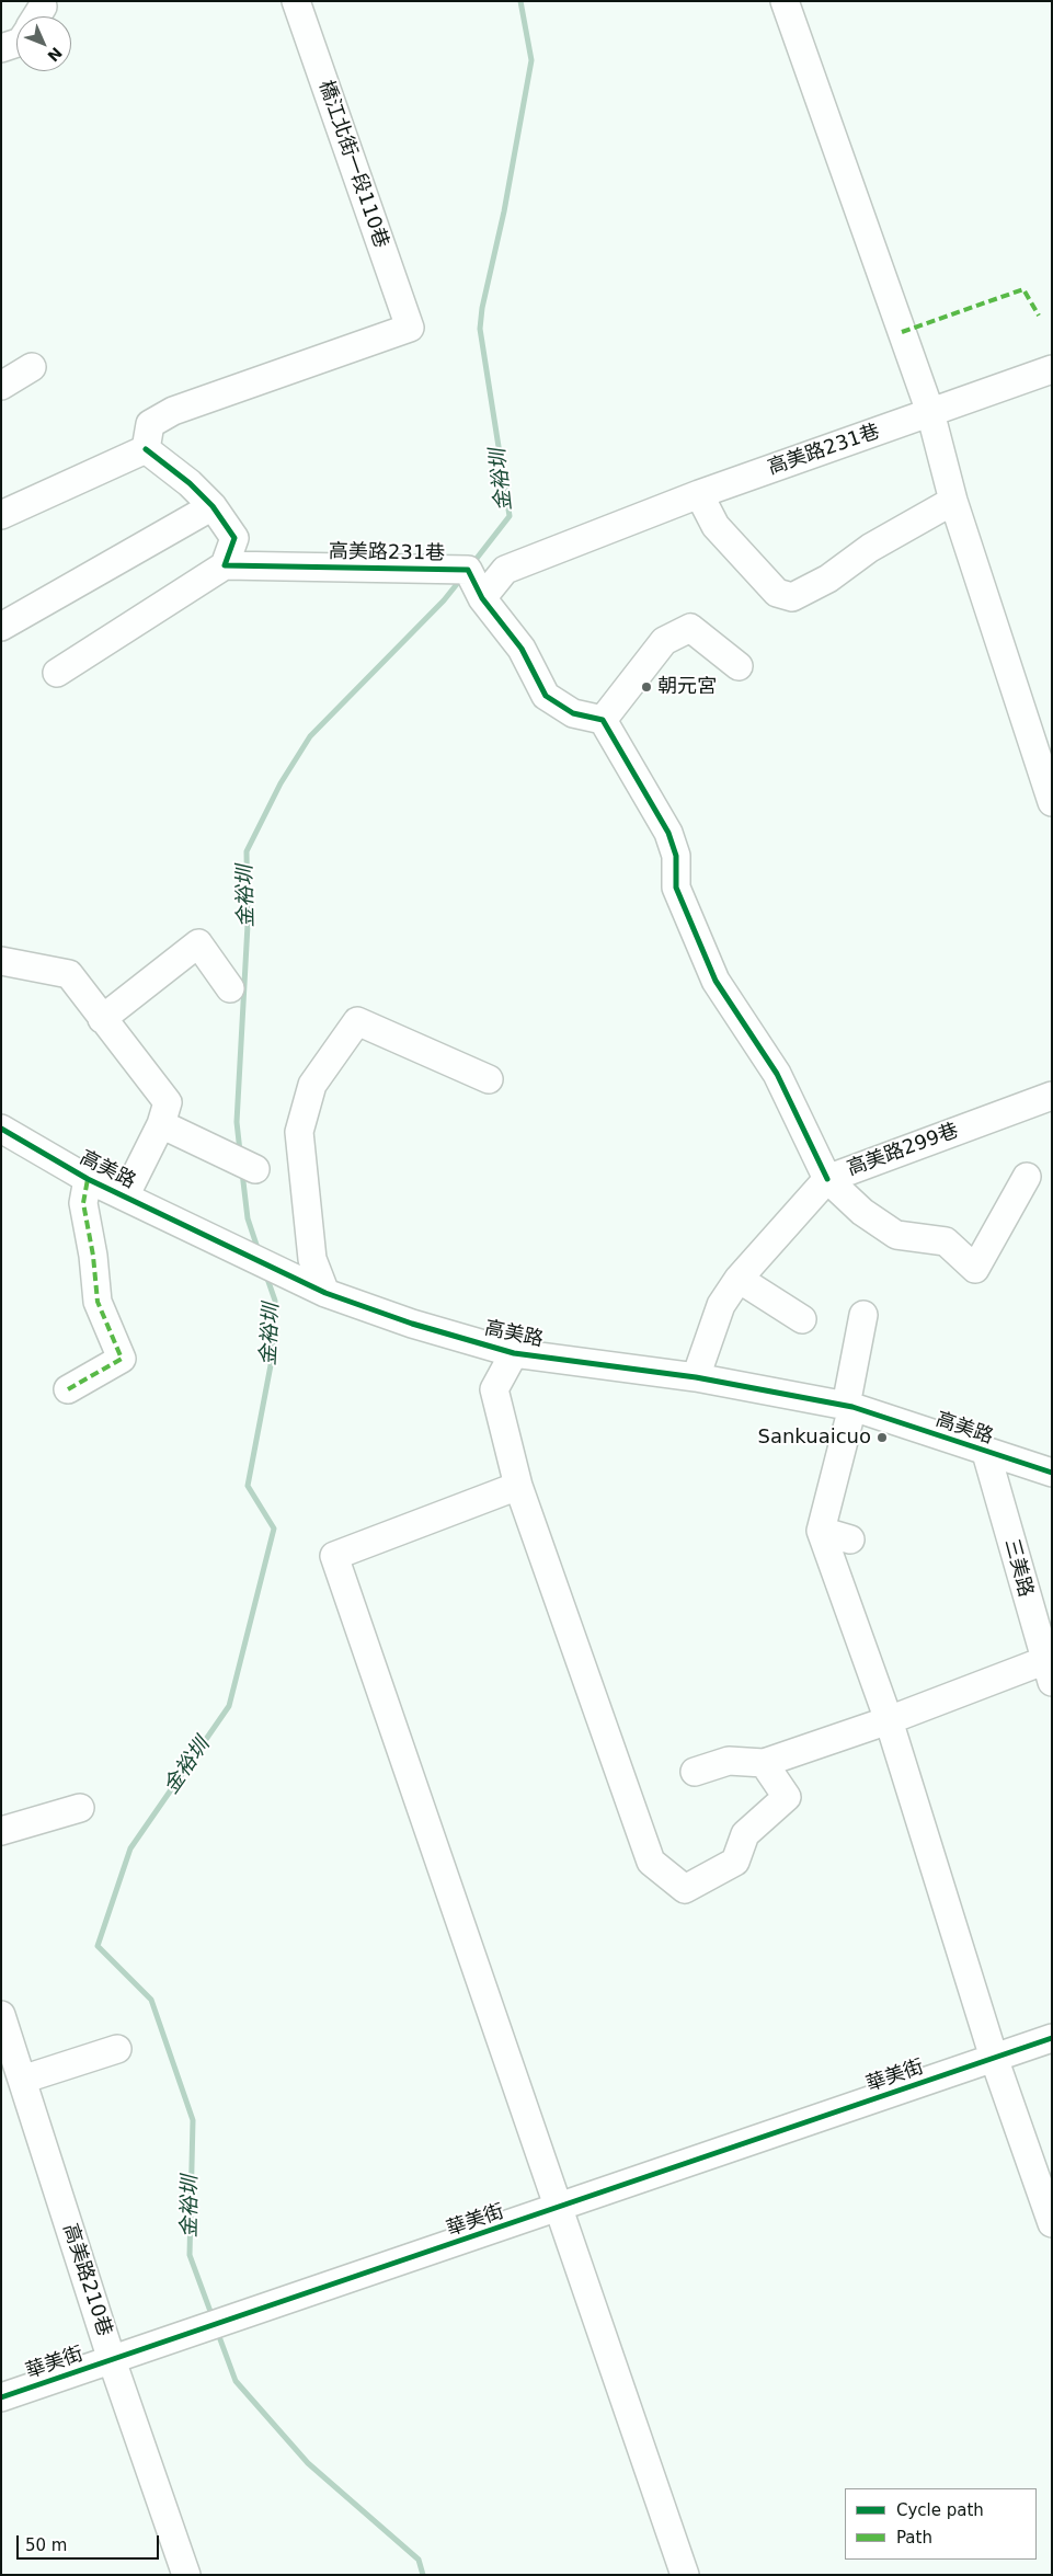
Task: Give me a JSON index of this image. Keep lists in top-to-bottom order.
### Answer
{
  "streets": {
    "street": [
      "橋江北街一段110巷",
      "高美路231巷",
      "高美路299巷",
      "高美路",
      "三美路",
      "華美街",
      "高美路210巷"
    ]
  },
  "crossings": [
    ["高美路299巷", "高美路"],
    ["高美路", "三美路"],
    ["華美街", "高美路210巷"]
  ],
  "water": ["金裕圳"],
  "places": ["朝元宮", "Sankuaicuo"],
  "legend": ["Cycle path", "Path"],
  "scale_bar": "50 m",
  "north": "bottom right"
}
